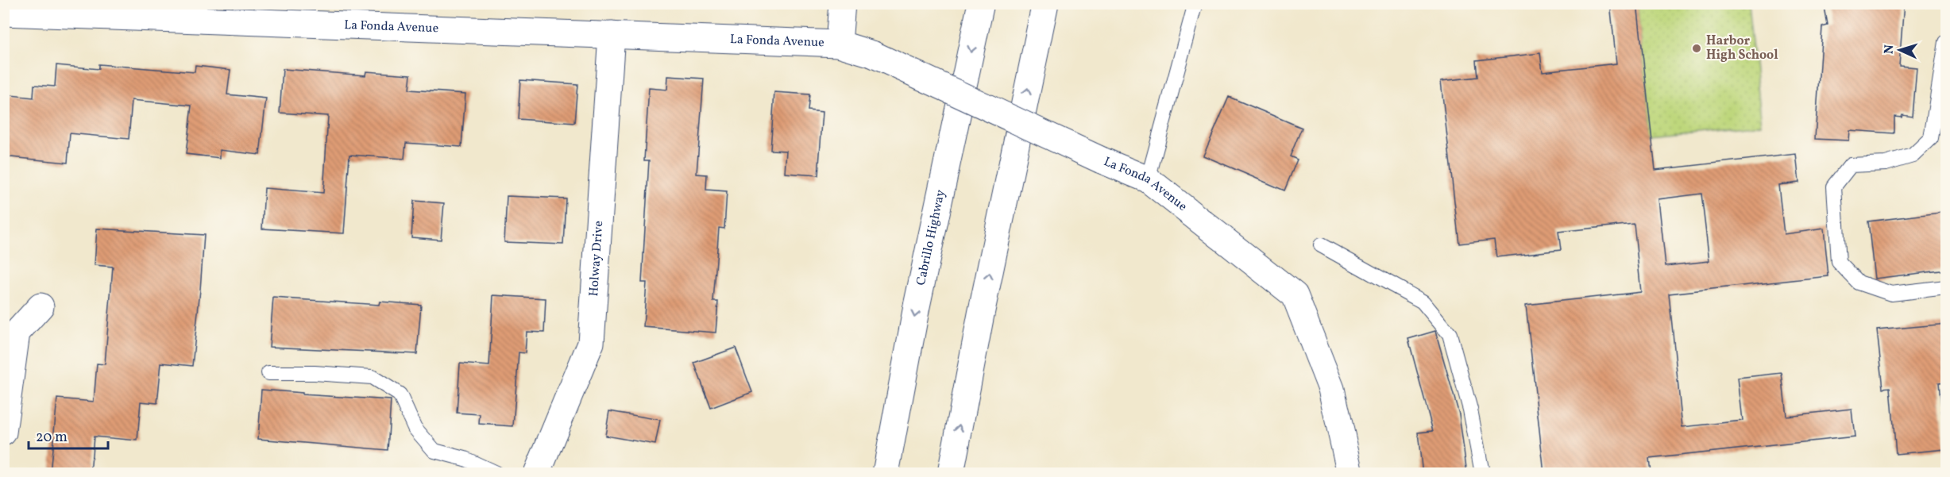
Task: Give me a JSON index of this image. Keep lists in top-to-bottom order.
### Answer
{
  "streets": {
    "main road": ["La Fonda Avenue", "Cabrillo Highway", "Holway Drive"]
  },
  "crossings": [
    ["La Fonda Avenue", "Holway Drive"]
  ],
  "places": ["Harbor High School"],
  "scale_bar": "20 m",
  "north": "left"
}
